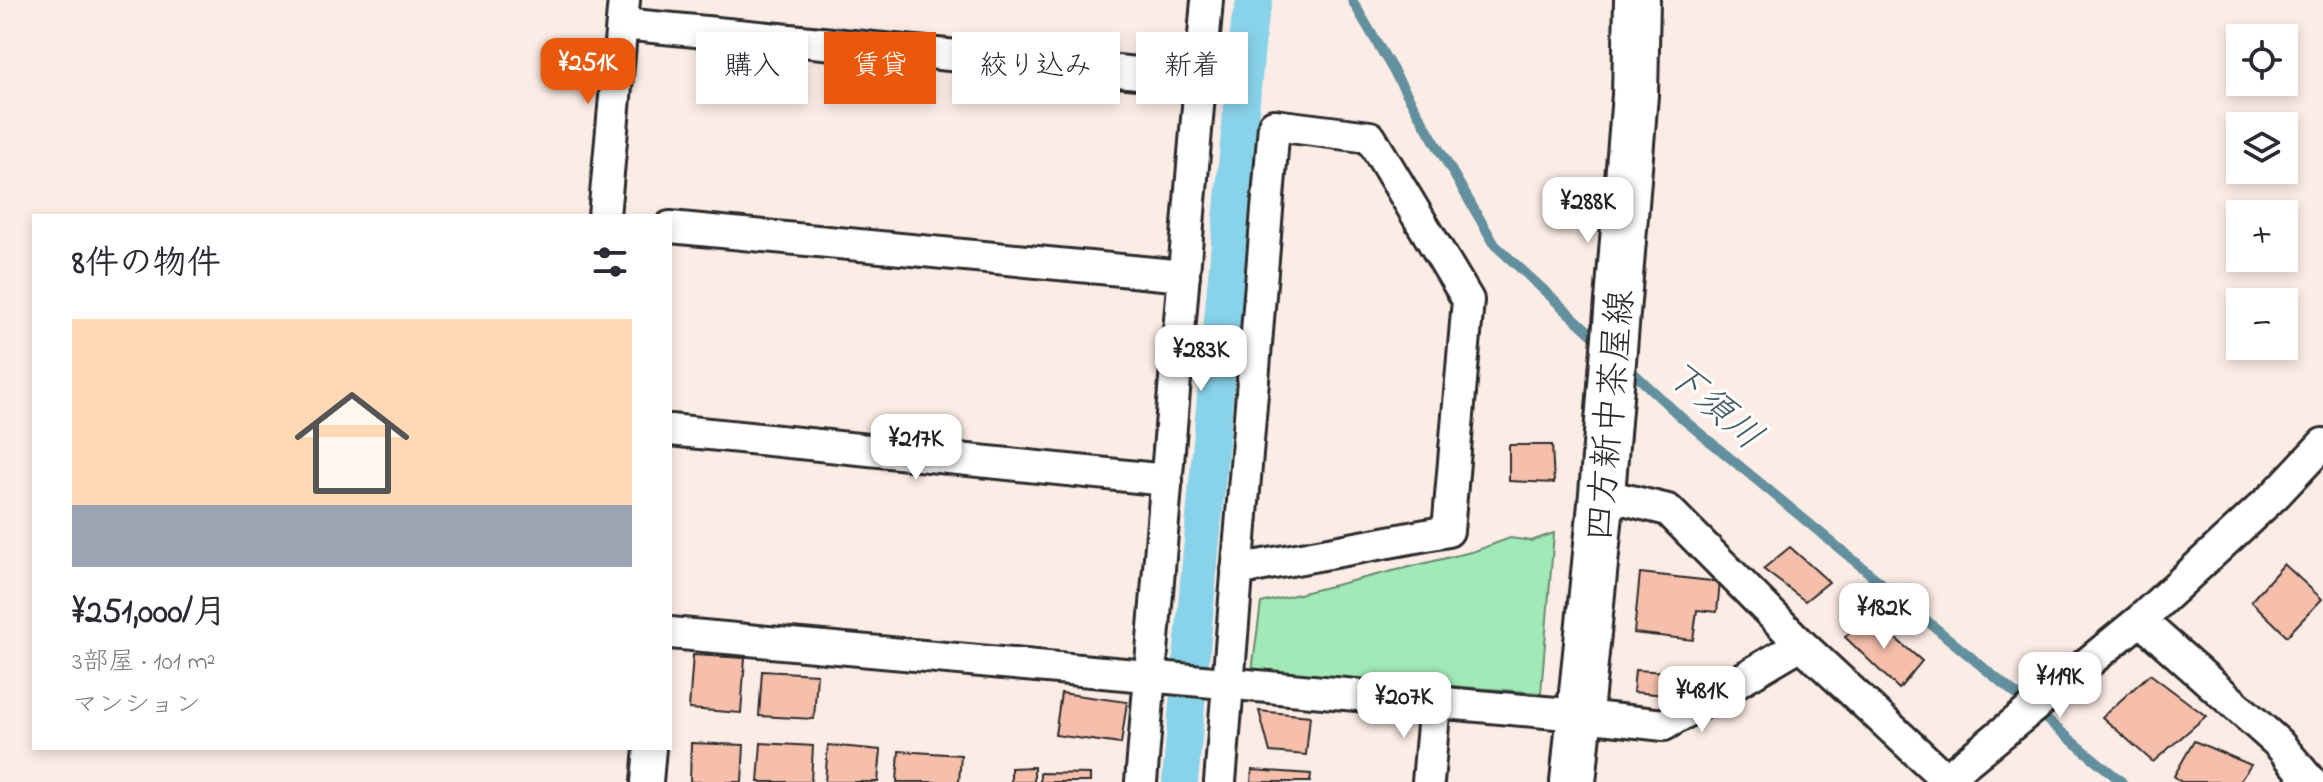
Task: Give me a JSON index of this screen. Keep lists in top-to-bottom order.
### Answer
{
  "streets": {
    "main road": ["四方新中茶屋線"]
  },
  "water": ["下須川"],
  "page": {
    "map_buttons": ["+", "−"],
    "chip": [
      "購入",
      "賃貸",
      "絞り込み",
      "新着"
    ],
    "price": [
      "¥251K",
      "¥288K",
      "¥283K",
      "¥217K",
      "¥182K",
      "¥119K",
      "¥481K",
      "¥207K"
    ],
    "heading": "8件の物件",
    "list": [
      {
        "name": "¥251,000/月",
        "note": "3部屋 · 101 m² · マンション"
      }
    ]
  }
}
